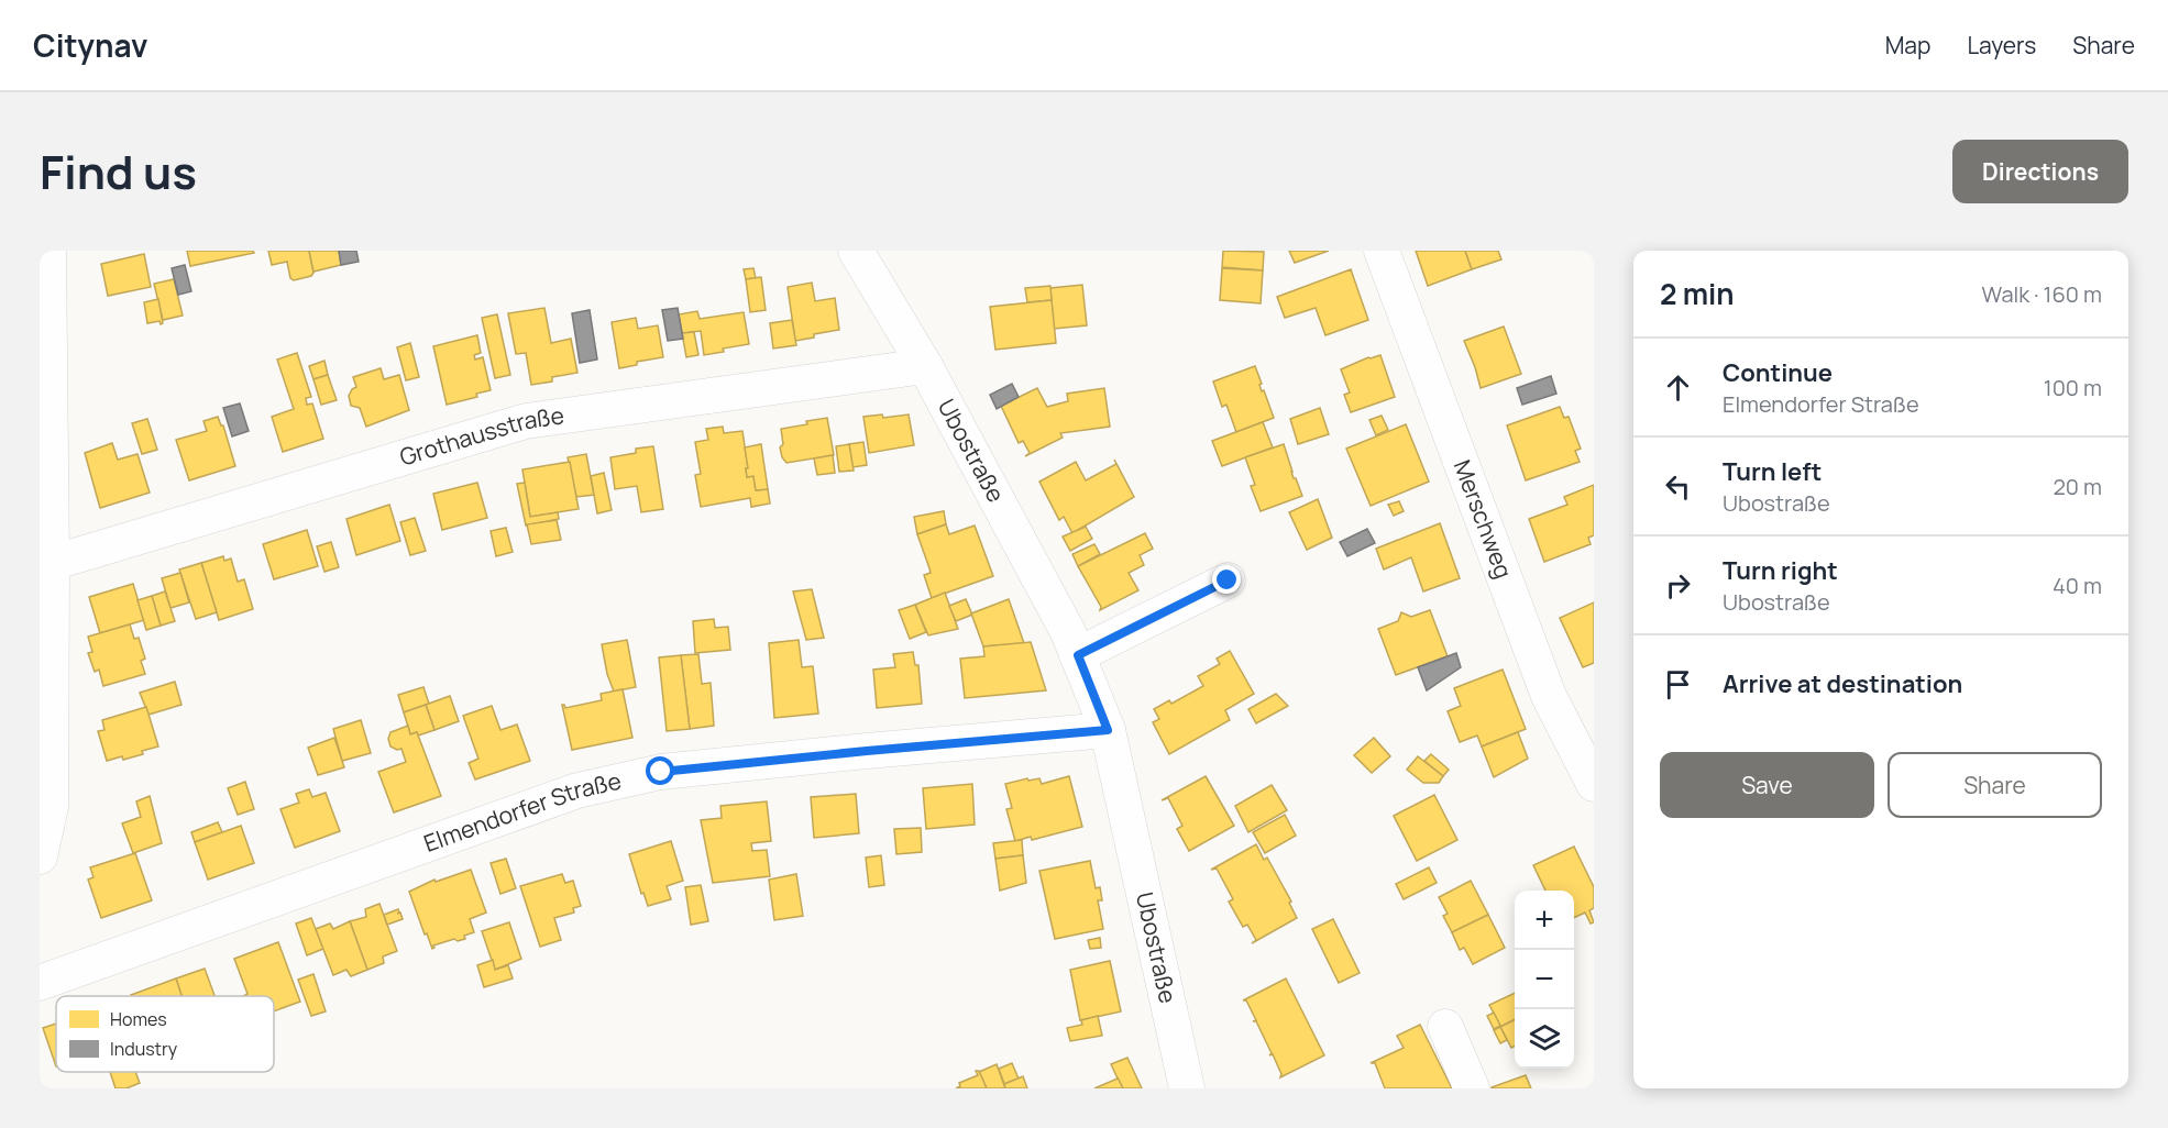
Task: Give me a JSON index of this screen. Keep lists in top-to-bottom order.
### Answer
{
  "streets": {
    "street": [
      "Grothausstraße",
      "Ubostraße",
      "Merschweg",
      "Elmendorfer Straße"
    ]
  },
  "crossings": [
    ["Grothausstraße", "Ubostraße"],
    ["Ubostraße", "Elmendorfer Straße"]
  ],
  "legend": ["Homes", "Industry"],
  "page": {
    "header": "Citynav",
    "nav": ["Map", "Layers", "Share"],
    "title": "Find us",
    "buttons": [
      "Directions",
      ["Save", "Share"]
    ],
    "heading": ["2 min", "Walk · 160 m"],
    "list": [
      ["Continue", "Elmendorfer Straße", "100 m"],
      ["Turn left", "Ubostraße", "20 m"],
      ["Turn right", "Ubostraße", "40 m"],
      "Arrive at destination"
    ],
    "map_buttons": ["+", "−"]
  }
}
